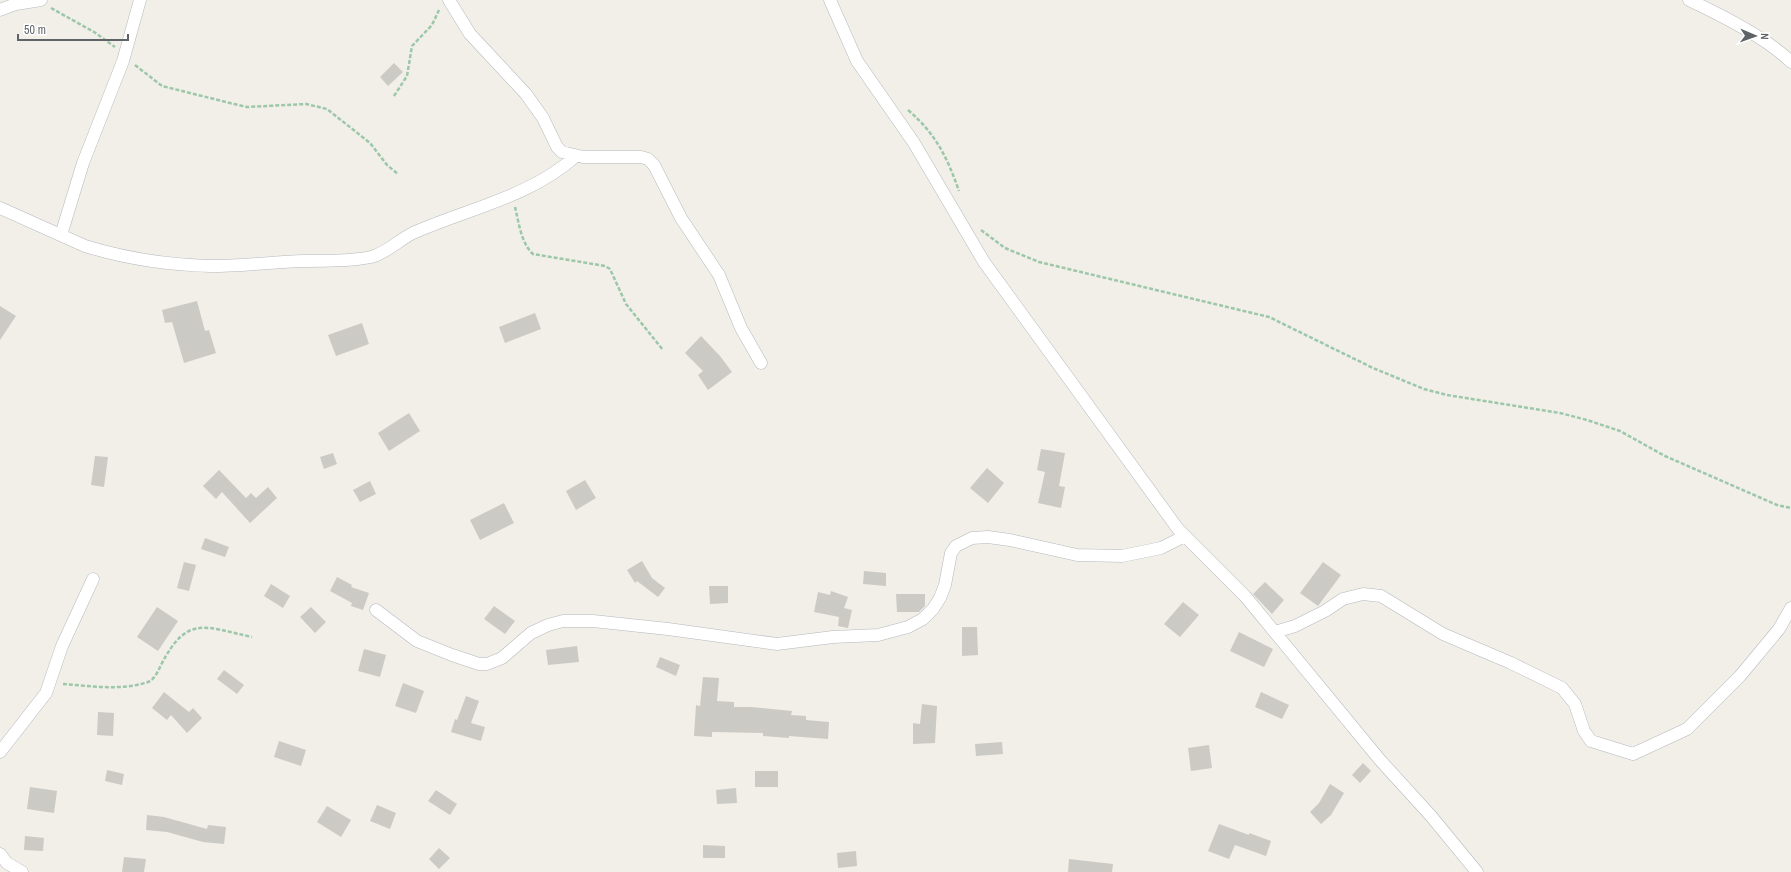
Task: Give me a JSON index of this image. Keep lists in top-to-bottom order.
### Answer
{
  "scale_bar": "50 m",
  "north": "right"
}
